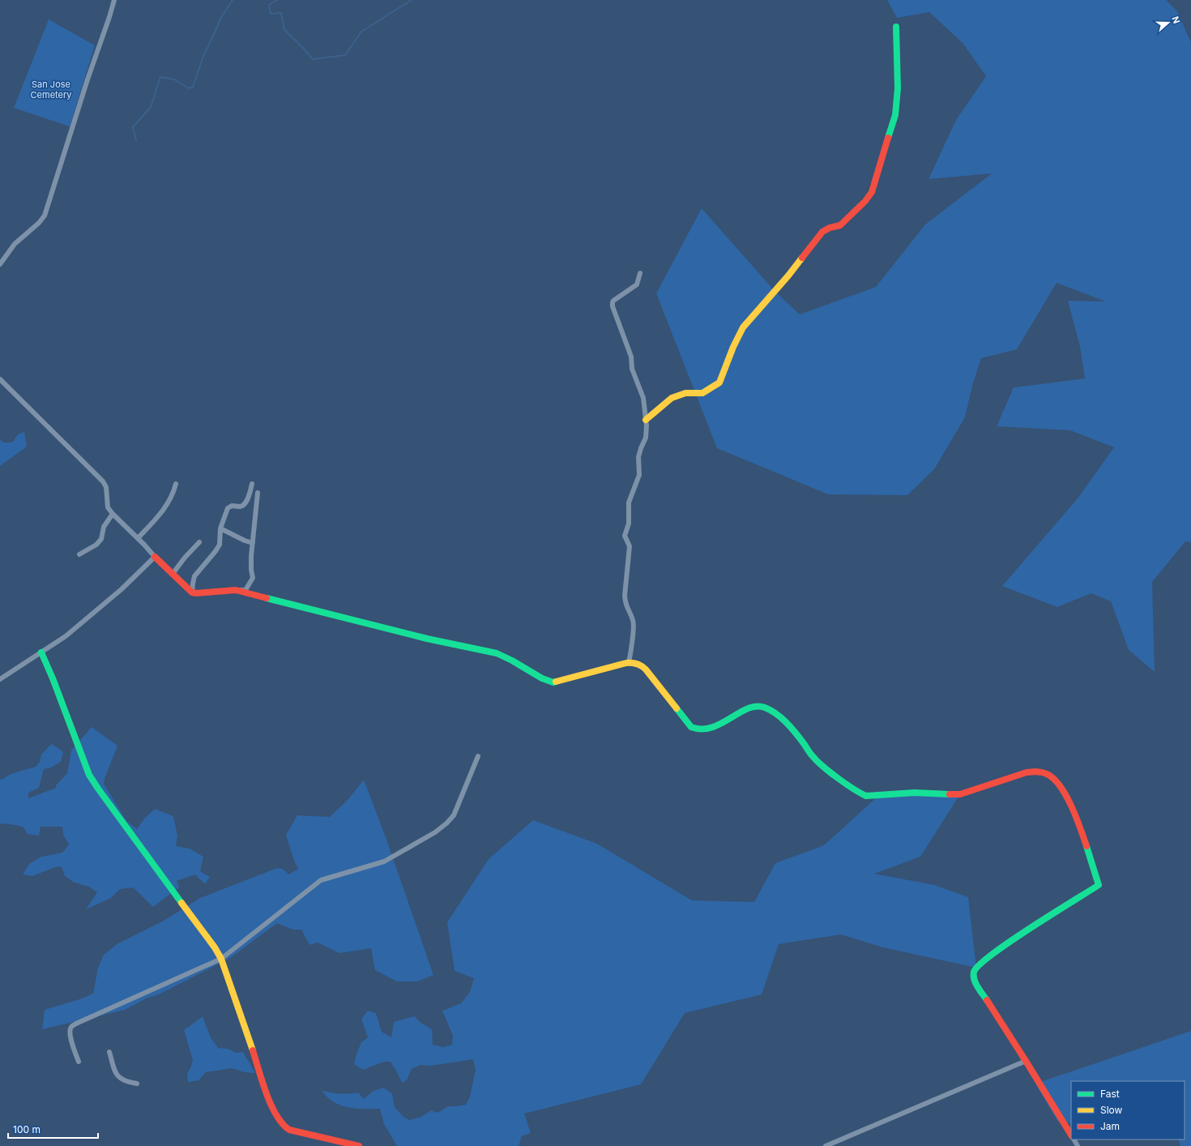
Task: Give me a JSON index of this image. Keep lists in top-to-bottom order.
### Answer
{
  "parks": ["San Jose Cemetery"],
  "legend": ["Fast", "Slow", "Jam"],
  "scale_bar": "100 m",
  "north": "right"
}
